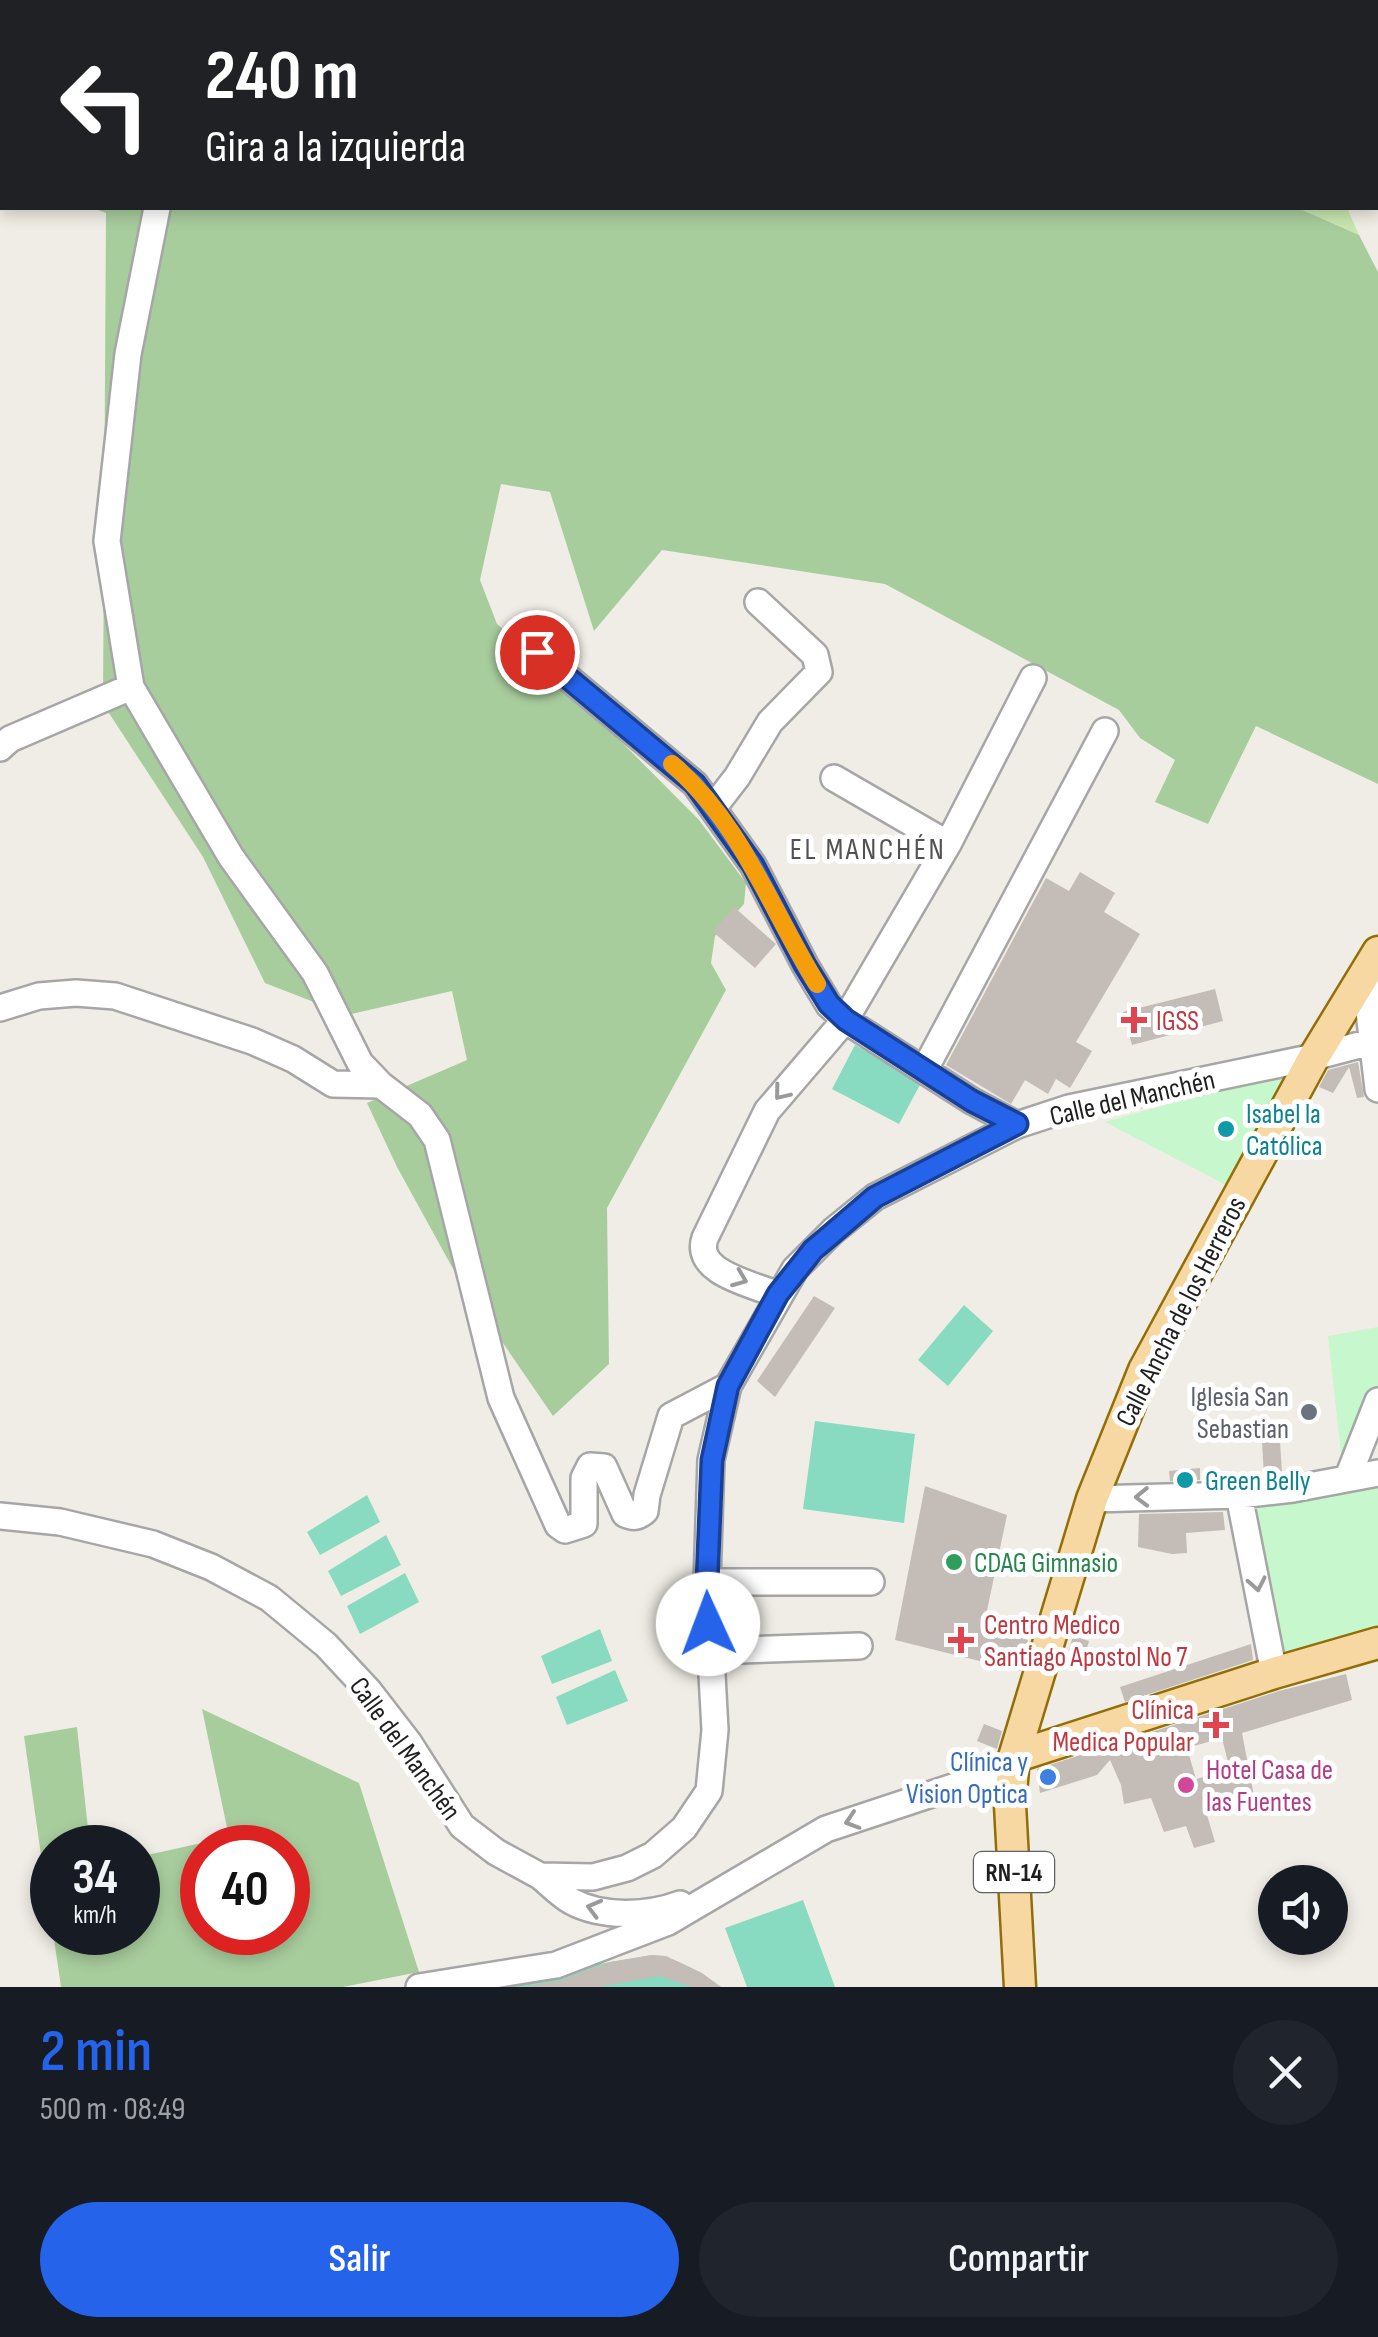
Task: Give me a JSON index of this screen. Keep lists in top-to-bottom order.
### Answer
{
  "streets": {
    "main road": ["Calle Ancha de los Herreros", "RN-14"],
    "street": ["Calle del Manchén"]
  },
  "crossings": [
    ["Calle del Manchén", "Calle Ancha de los Herreros"]
  ],
  "districts": ["EL MANCHÉN"],
  "places": {
    "health": ["IGSS", "Centro Medico Santiago Apostol No 7", "Clínica Medica Popular"],
    "other": [
      "Isabel la Católica",
      "Iglesia San Sebastian",
      "Green Belly",
      "CDAG Gimnasio",
      "Clínica y Vision Optica",
      "Hotel Casa de las Fuentes"
    ]
  },
  "page": {
    "turn": ["240 m", "Gira a la izquierda"],
    "speed": "34 km/h",
    "limit": "40",
    "heading": ["2 min", "500 m · 08:49"],
    "buttons": ["Salir", "Compartir"]
  }
}
